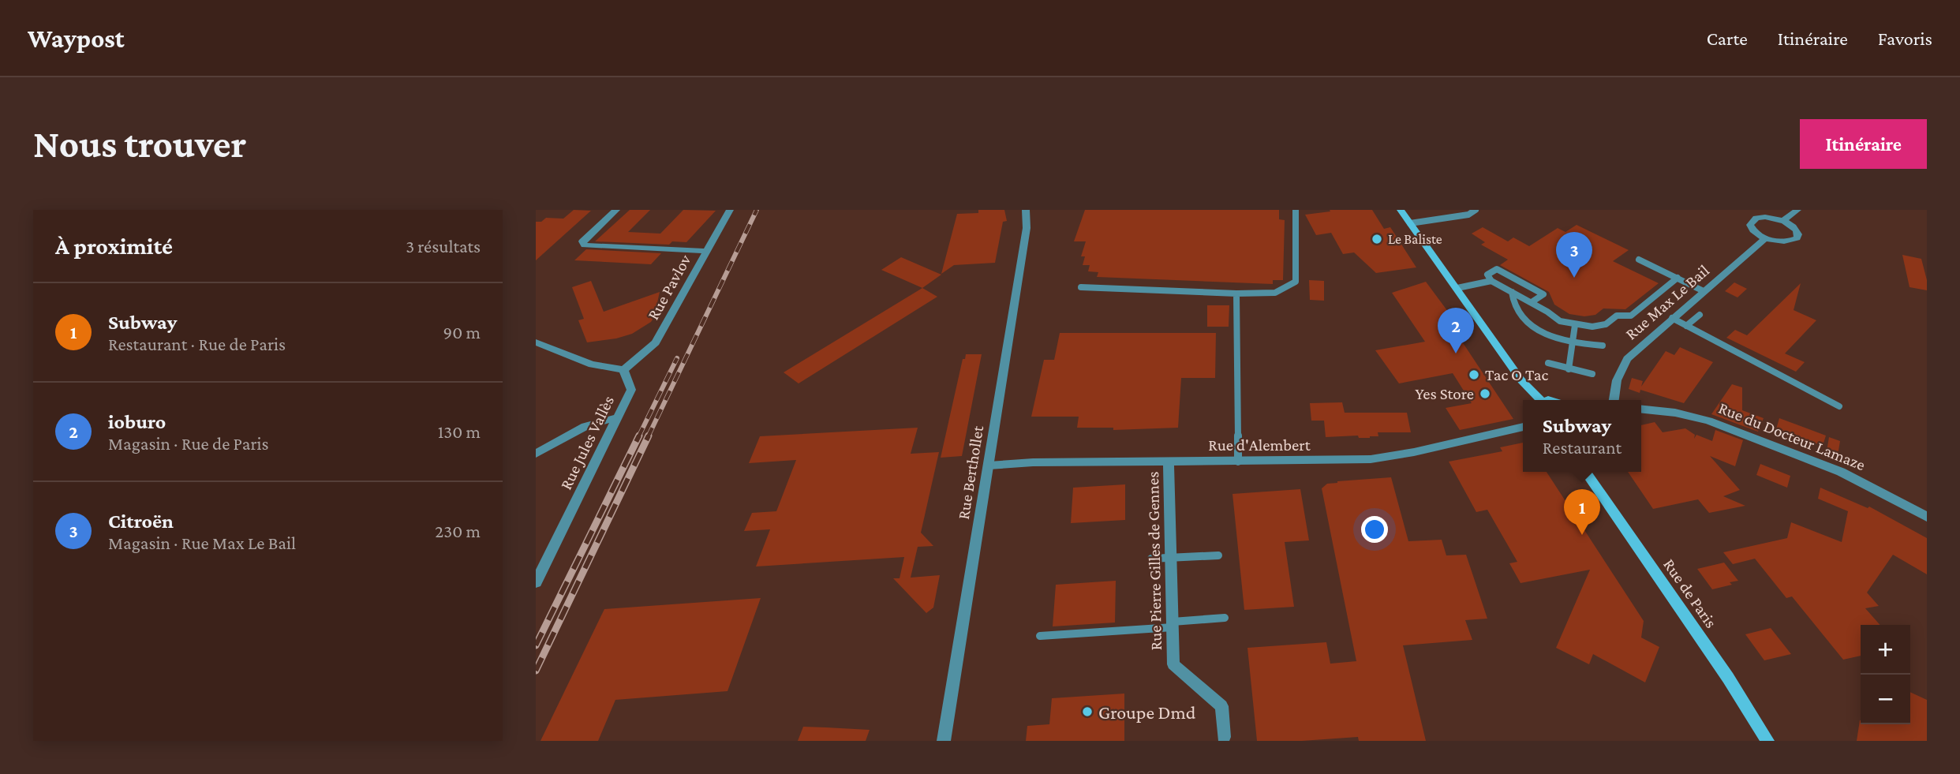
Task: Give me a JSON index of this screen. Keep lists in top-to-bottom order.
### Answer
{
  "streets": {
    "main road": ["Rue de Paris"],
    "street": [
      "Rue Pavlov",
      "Rue Max Le Bail",
      "Rue du Docteur Lamaze",
      "Rue Jules Vallès",
      "Rue d'Alembert",
      "Rue Berthollet",
      "Rue Pierre Gilles de Gennes"
    ]
  },
  "crossings": [
    ["Rue Pavlov", "Rue Jules Vallès"],
    ["Rue d'Alembert", "Rue Berthollet"],
    ["Rue d'Alembert", "Rue Pierre Gilles de Gennes"]
  ],
  "places": [
    "Le Baliste",
    "Tac O Tac",
    "Yes Store",
    "Groupe Dmd"
  ],
  "page": {
    "header": "Waypost",
    "nav": ["Carte", "Itinéraire", "Favoris"],
    "buttons": "Itinéraire",
    "title": "Nous trouver",
    "heading": ["À proximité", "3 résultats"],
    "pins": ["3", "2", "1"],
    "list": [
      {
        "mark": "1",
        "name": "Subway",
        "note": "Restaurant · Rue de Paris",
        "value": "90 m"
      },
      {
        "mark": "2",
        "name": "ioburo",
        "note": "Magasin · Rue de Paris",
        "value": "130 m"
      },
      {
        "mark": "3",
        "name": "Citroën",
        "note": "Magasin · Rue Max Le Bail",
        "value": "230 m"
      }
    ],
    "popup": ["Subway", "Restaurant"],
    "map_buttons": ["+", "−"]
  }
}
